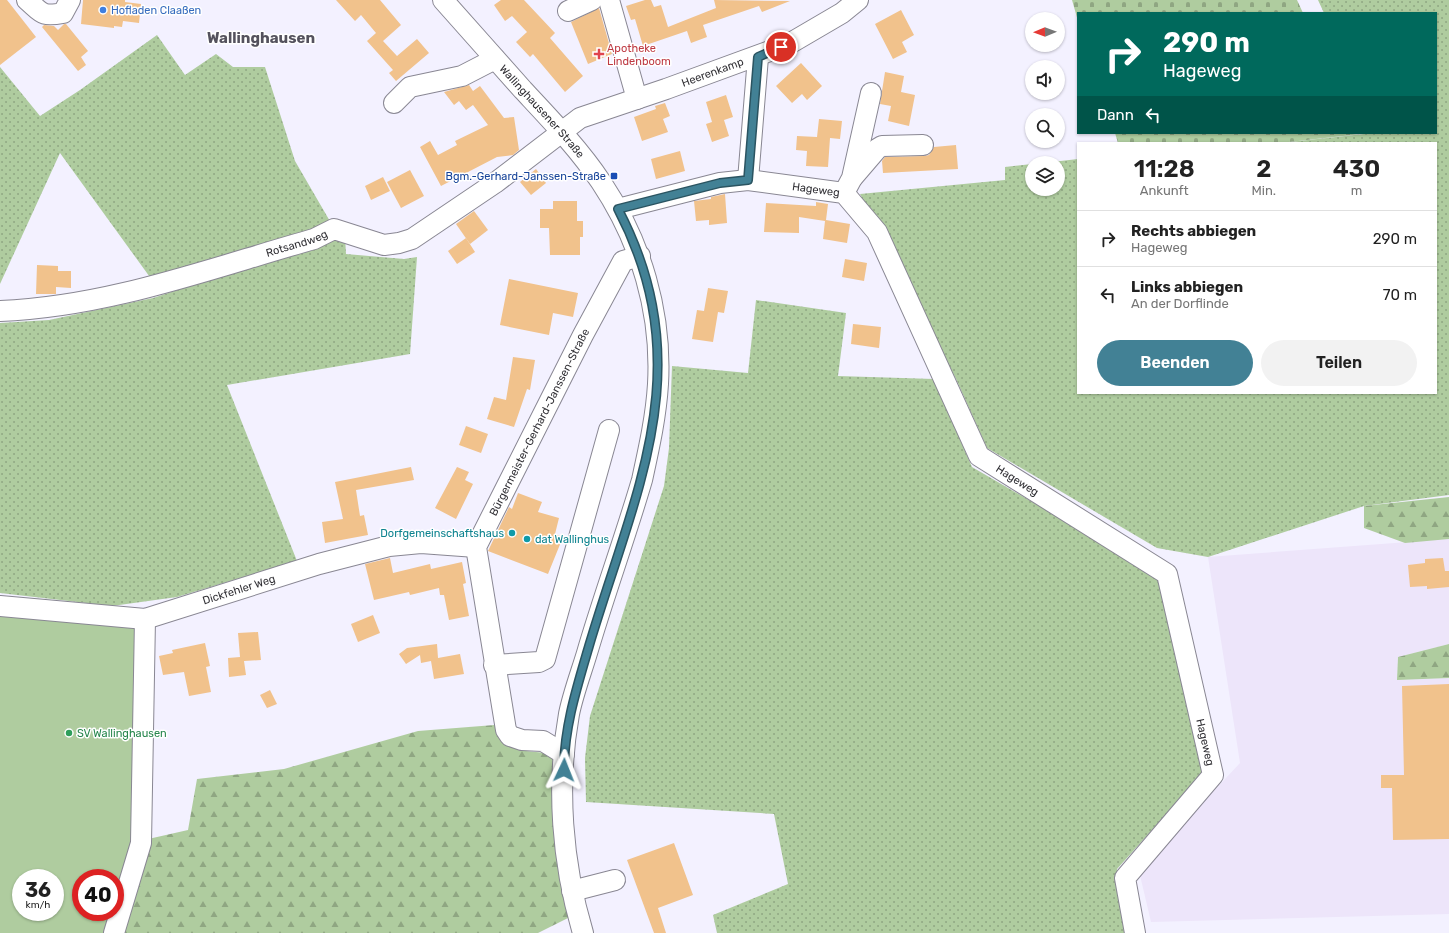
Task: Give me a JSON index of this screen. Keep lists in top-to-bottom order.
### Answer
{
  "streets": {
    "street": [
      "Heerenkamp",
      "Wallinghausener Straße",
      "Hageweg",
      "Rotsandweg",
      "Bürgermeister-Gerhard-Janssen-Straße",
      "Dickfehler Weg"
    ]
  },
  "crossings": [
    ["Heerenkamp", "Wallinghausener Straße"],
    ["Heerenkamp", "Rotsandweg"],
    ["Wallinghausener Straße", "Hageweg"],
    ["Wallinghausener Straße", "Rotsandweg"],
    ["Wallinghausener Straße", "Bürgermeister-Gerhard-Janssen-Straße"],
    ["Bürgermeister-Gerhard-Janssen-Straße", "Dickfehler Weg"]
  ],
  "districts": ["Wallinghausen"],
  "places": {
    "other": [
      "Hofladen Claaßen",
      "Dorfgemeinschaftshaus",
      "dat Wallinghus",
      "SV Wallinghausen"
    ],
    "health": ["Apotheke Lindenboom"],
    "transit": ["Bgm.-Gerhard-Janssen-Straße"]
  },
  "north": "left",
  "page": {
    "turn": ["290 m", "Hageweg"],
    "then": "Dann",
    "eta": [
      "11:28",
      "Ankunft",
      "2",
      "Min.",
      "430",
      "m"
    ],
    "list": [
      {
        "name": "Rechts abbiegen",
        "note": "Hageweg",
        "value": "290 m"
      },
      {
        "name": "Links abbiegen",
        "note": "An der Dorflinde",
        "value": "70 m"
      }
    ],
    "buttons": ["Beenden", "Teilen"],
    "speed": "36 km/h",
    "limit": "40"
  }
}
